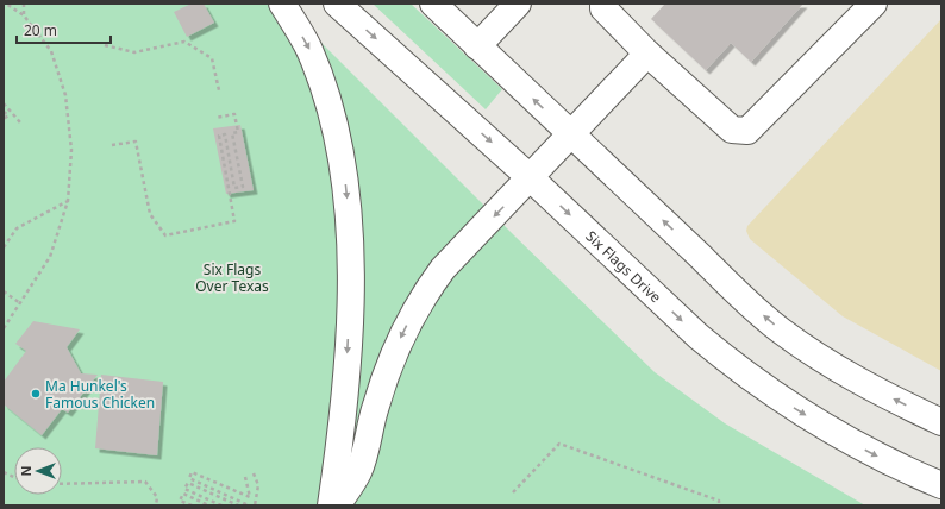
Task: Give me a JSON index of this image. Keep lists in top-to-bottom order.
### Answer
{
  "streets": {
    "street": ["Six Flags Drive"]
  },
  "parks": ["Six Flags Over Texas"],
  "places": ["Ma Hunkel's Famous Chicken"],
  "scale_bar": "20 m",
  "north": "left"
}
